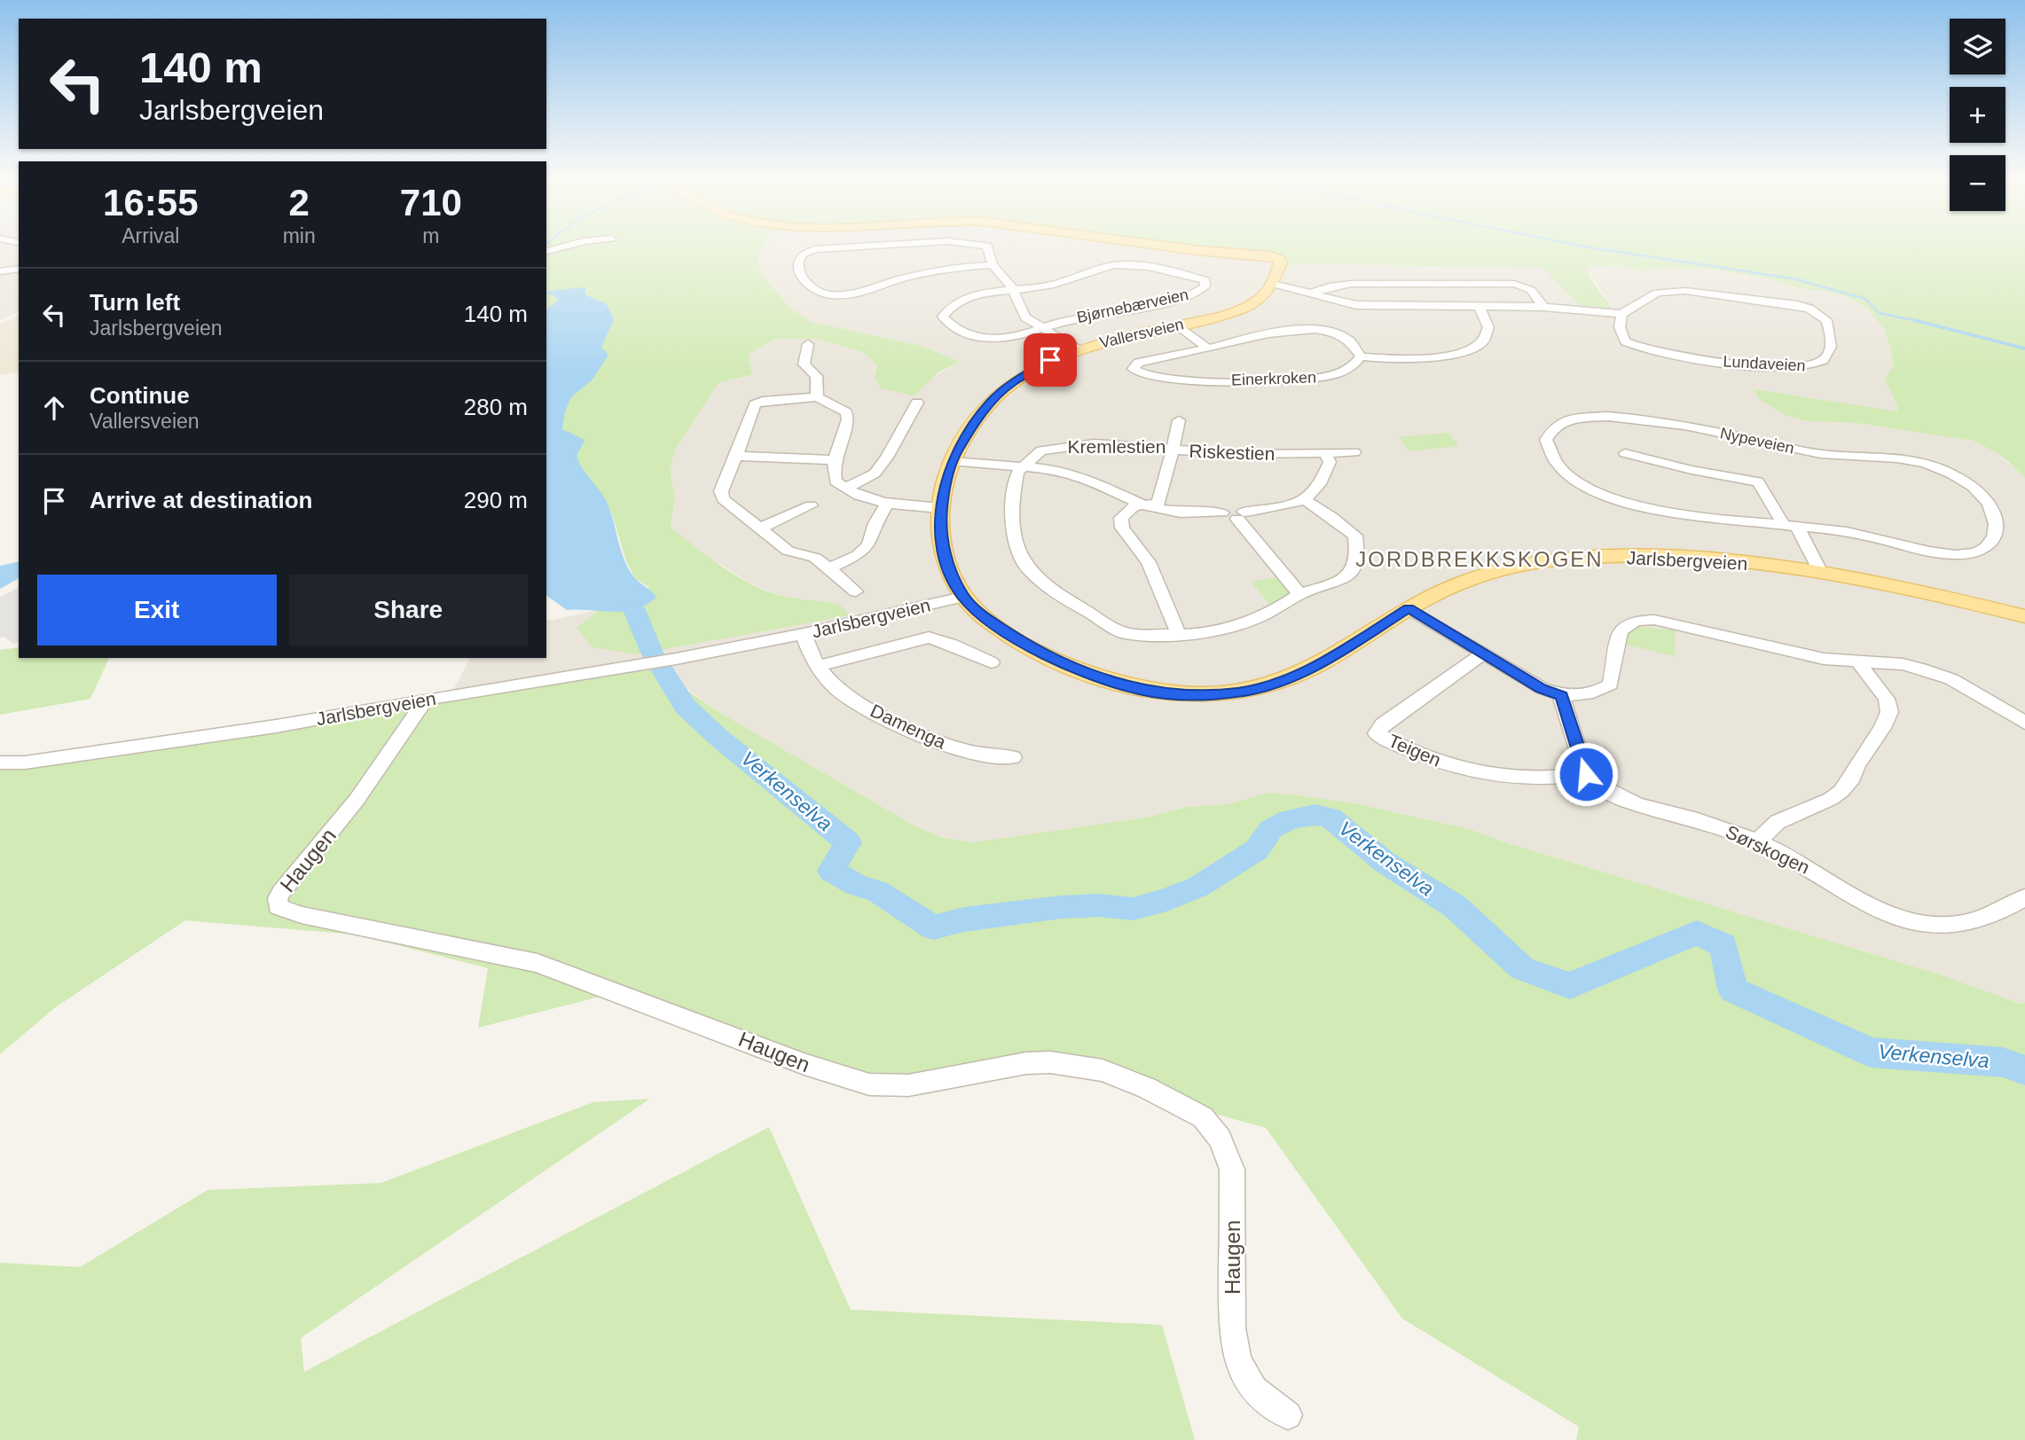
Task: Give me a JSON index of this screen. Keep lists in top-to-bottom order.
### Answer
{
  "streets": {
    "main road": ["Vallersveien", "Jarlsbergveien"],
    "street": [
      "Bjørnebærveien",
      "Lundaveien",
      "Einerkroken",
      "Nypeveien",
      "Kremlestien",
      "Riskestien",
      "Damenga",
      "Teigen",
      "Sørskogen",
      "Haugen"
    ]
  },
  "crossings": [
    ["Vallersveien", "Jarlsbergveien"],
    ["Kremlestien", "Riskestien"],
    ["Jarlsbergveien", "Damenga"],
    ["Jarlsbergveien", "Haugen"],
    ["Teigen", "Sørskogen"]
  ],
  "districts": ["JORDBREKKSKOGEN"],
  "water": ["Verkenselva"],
  "page": {
    "map_buttons": ["+", "−"],
    "turn": ["140 m", "Jarlsbergveien"],
    "eta": [
      "16:55",
      "Arrival",
      "2",
      "min",
      "710",
      "m"
    ],
    "list": [
      {
        "name": "Turn left",
        "note": "Jarlsbergveien",
        "value": "140 m"
      },
      {
        "name": "Continue",
        "note": "Vallersveien",
        "value": "280 m"
      },
      {
        "name": "Arrive at destination",
        "value": "290 m"
      }
    ],
    "buttons": ["Exit", "Share"]
  }
}
